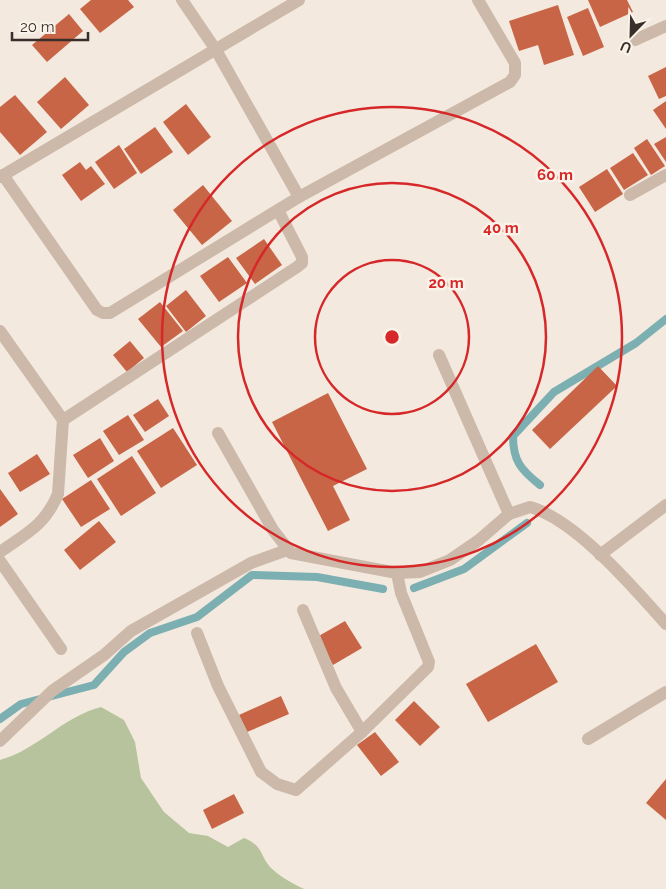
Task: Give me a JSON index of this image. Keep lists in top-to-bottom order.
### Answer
{
  "scale_bar": "20 m",
  "north": "bottom left",
  "rings": ["60 m", "40 m", "20 m"]
}
